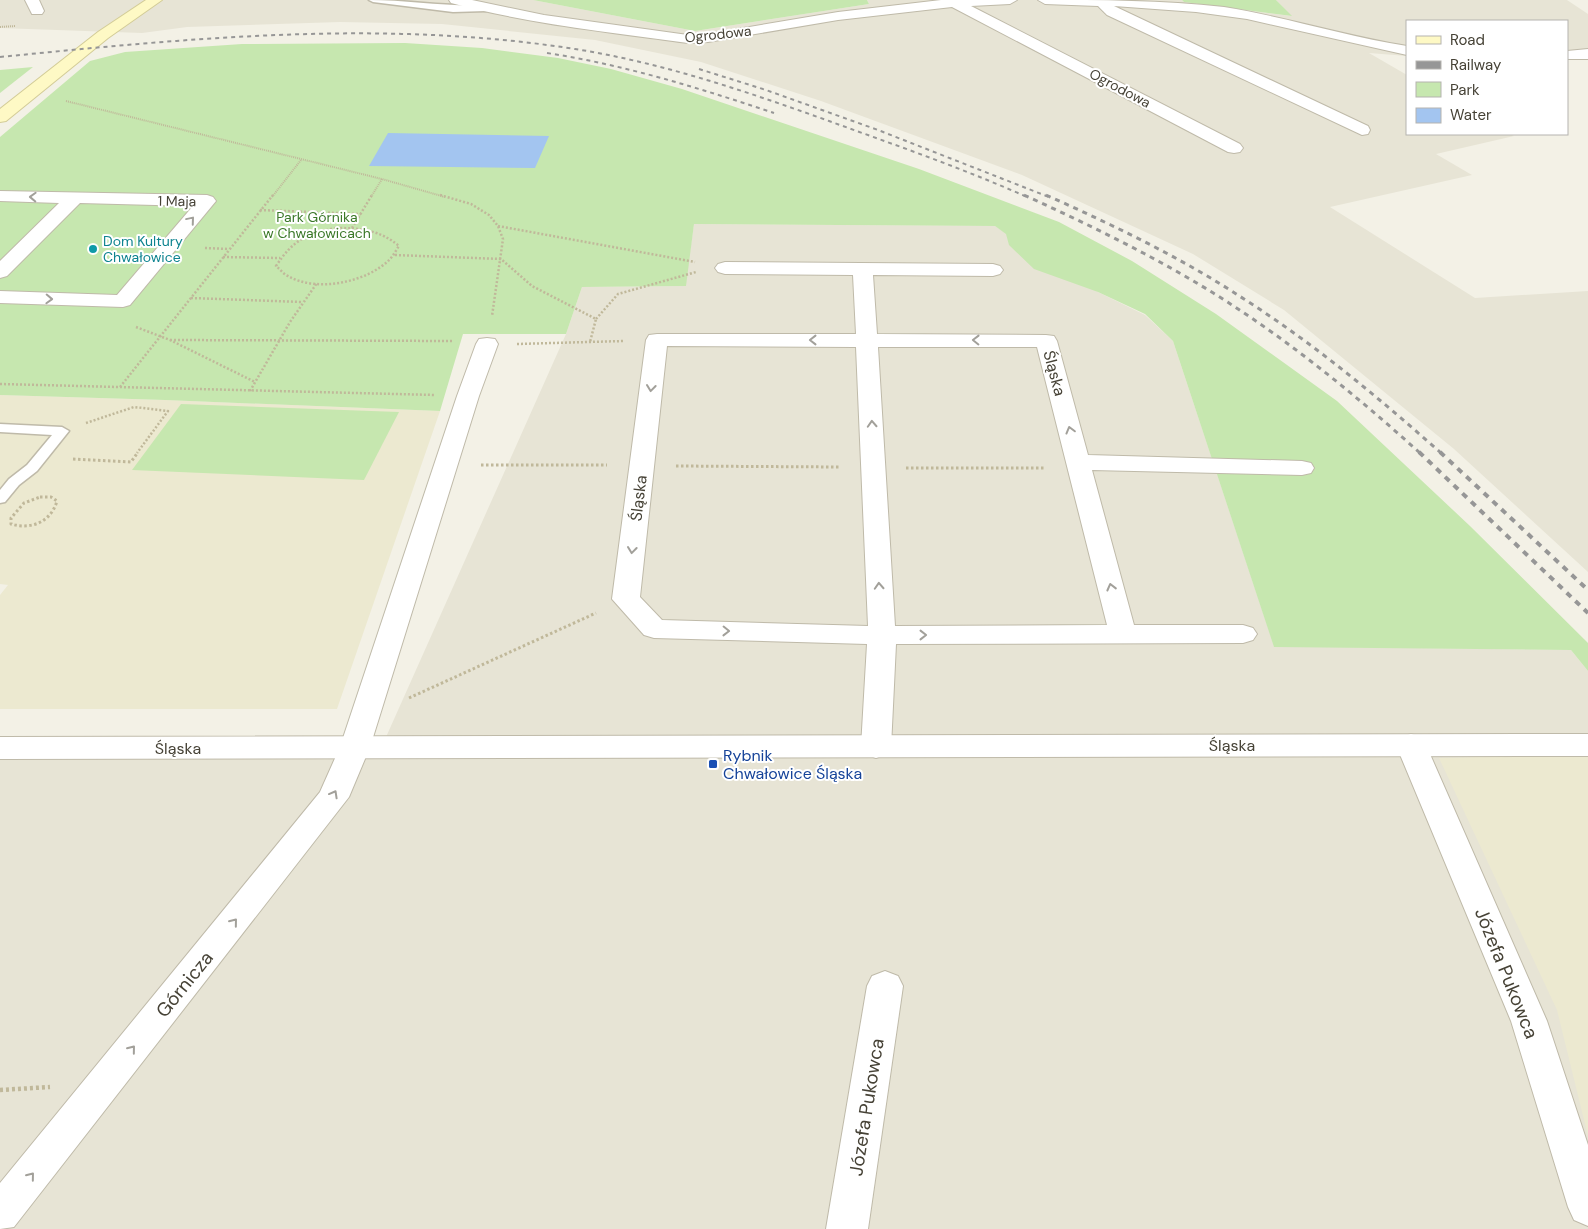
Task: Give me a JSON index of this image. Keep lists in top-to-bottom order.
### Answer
{
  "streets": {
    "street": [
      "Ogrodowa",
      "1 Maja",
      "Śląska",
      "Józefa Pukowca",
      "Górnicza"
    ]
  },
  "crossings": [
    ["Śląska", "Józefa Pukowca"],
    ["Śląska", "Górnicza"]
  ],
  "one_way": ["Górnicza"],
  "parks": ["Park Górnika w Chwałowicach"],
  "places": {
    "other": ["Dom Kultury Chwałowice"],
    "transit": ["Rybnik Chwałowice Śląska"]
  },
  "legend": [
    "Road",
    "Railway",
    "Park",
    "Water"
  ]
}
